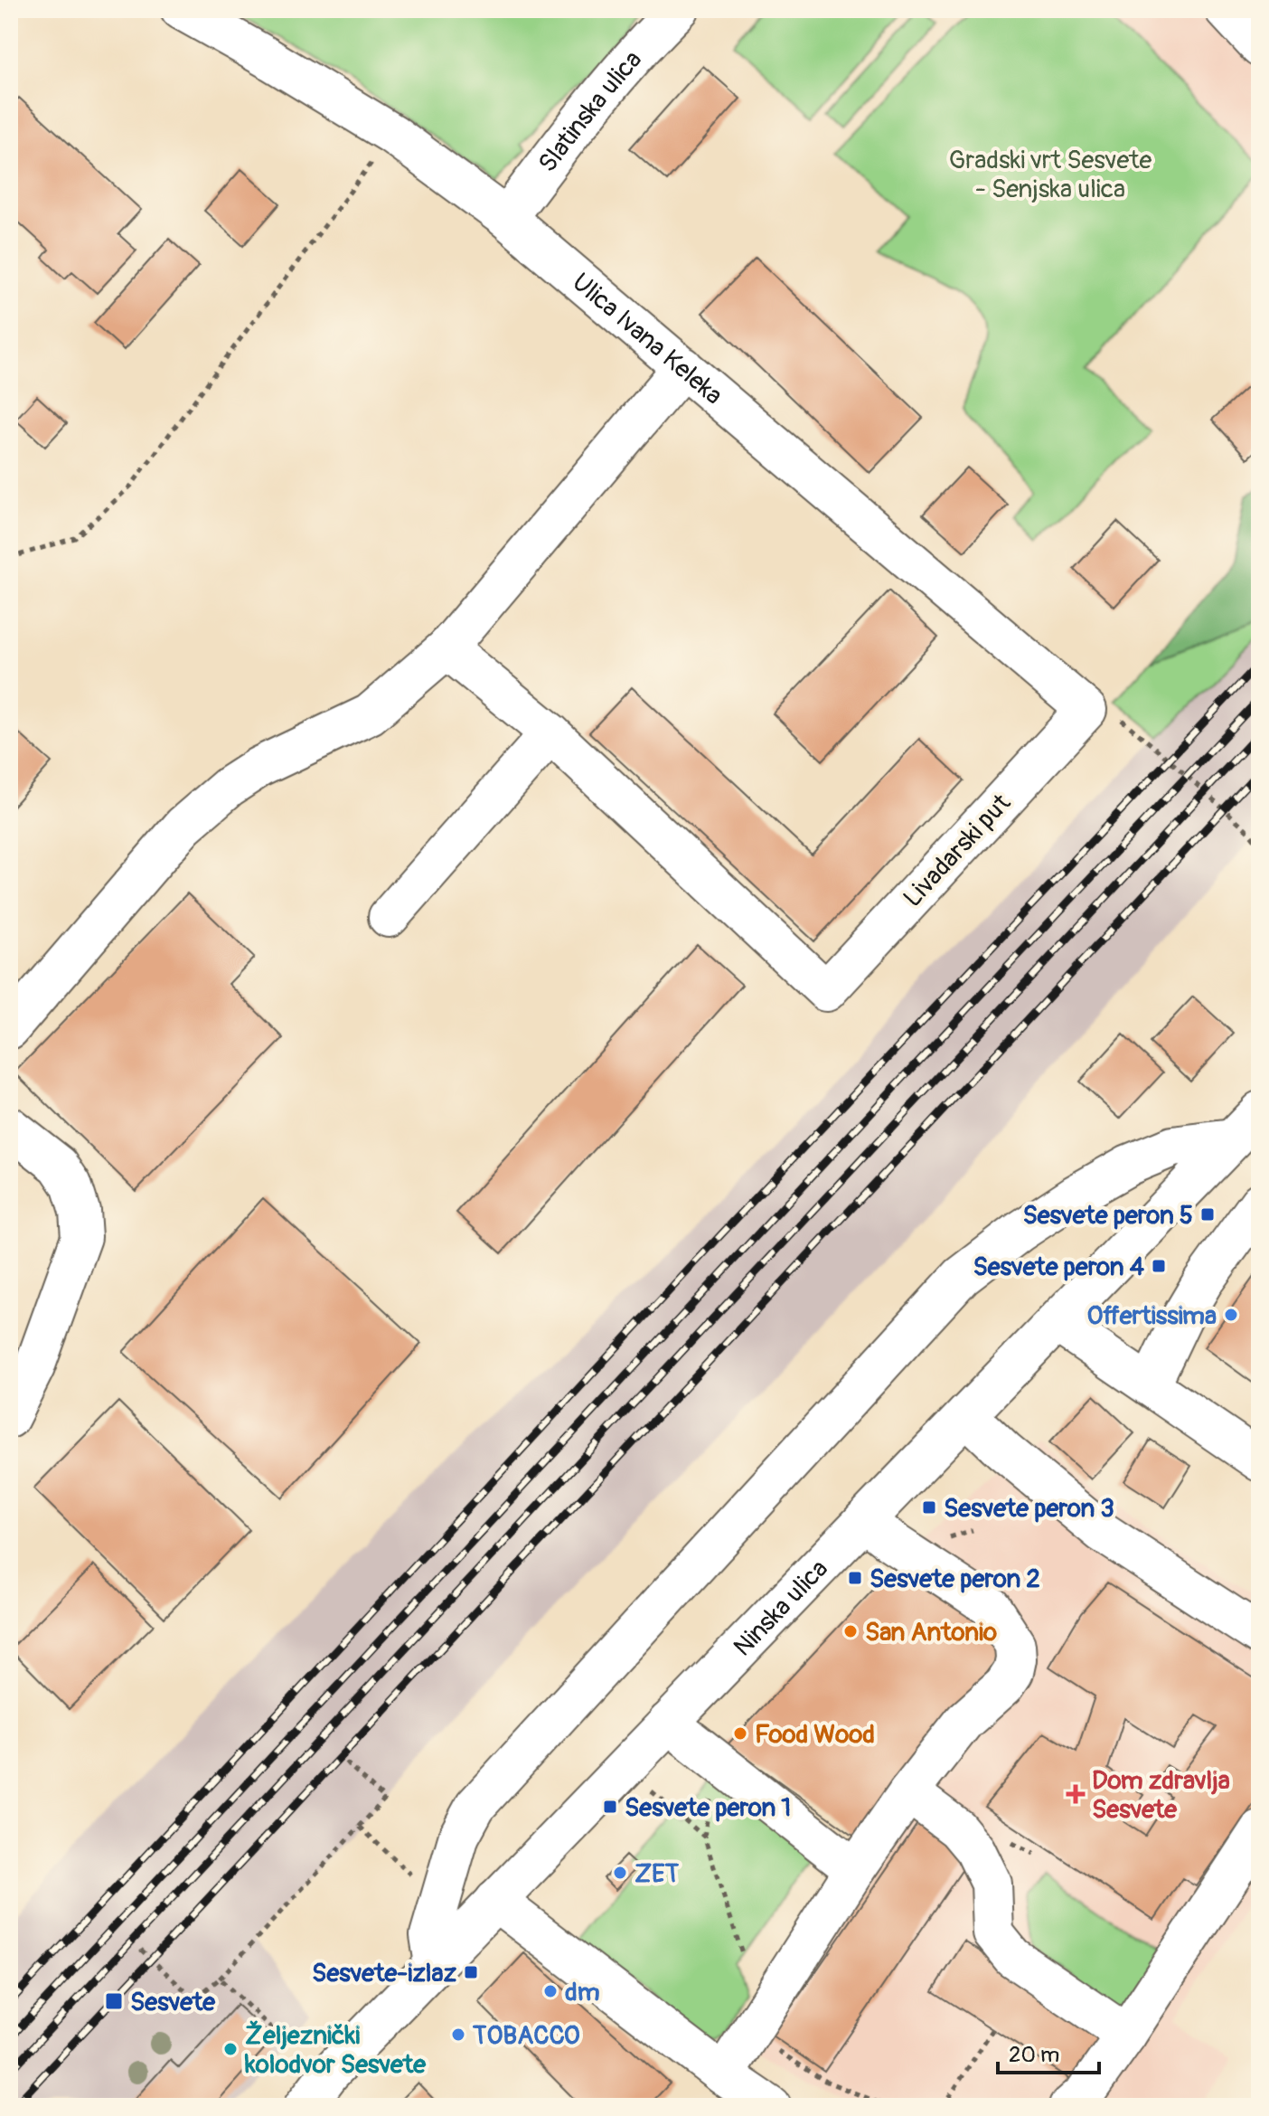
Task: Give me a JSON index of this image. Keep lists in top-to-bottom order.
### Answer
{
  "streets": {
    "street": [
      "Slatinska ulica",
      "Ulica Ivana Keleka",
      "Livadarski put",
      "Ninska ulica"
    ]
  },
  "crossings": [
    ["Slatinska ulica", "Ulica Ivana Keleka"],
    ["Ulica Ivana Keleka", "Livadarski put"]
  ],
  "parks": ["Gradski vrt Sesvete - Senjska ulica"],
  "places": {
    "transit": [
      "Sesvete peron 5",
      "Sesvete peron 4",
      "Sesvete peron 3",
      "Sesvete peron 2",
      "Sesvete peron 1",
      "Sesvete-izlaz",
      "Sesvete"
    ],
    "other": [
      "Offertissima",
      "San Antonio",
      "Food Wood",
      "ZET",
      "dm",
      "TOBACCO",
      "Željeznički kolodvor Sesvete"
    ],
    "health": ["Dom zdravlja Sesvete"]
  },
  "scale_bar": "20 m"
}
